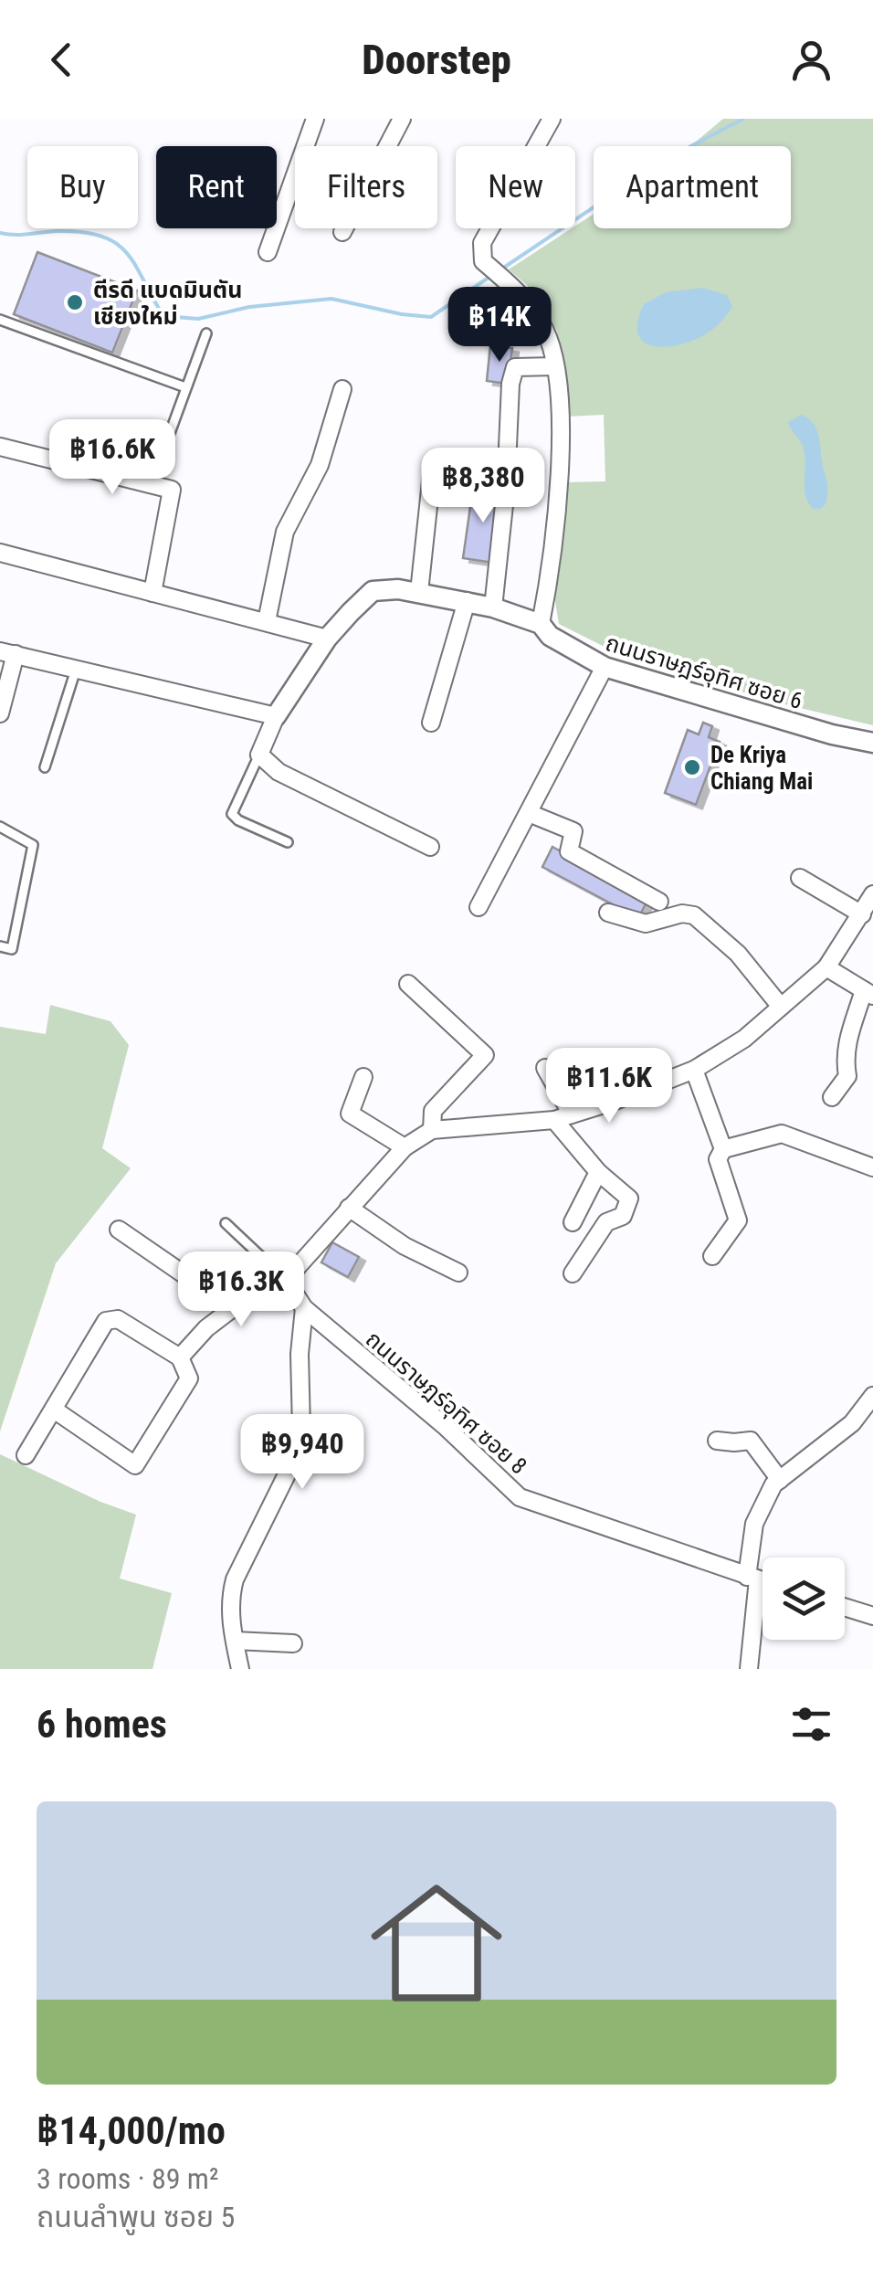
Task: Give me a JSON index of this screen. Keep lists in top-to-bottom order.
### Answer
{
  "streets": {
    "street": ["ถนนราษฎร์อุทิศ ซอย 6", "ถนนราษฎร์อุทิศ ซอย 8"]
  },
  "places": ["ตีรดี แบดมินตัน เชียงใหม่", "De Kriya Chiang Mai"],
  "page": {
    "header": "Doorstep",
    "chip": [
      "Buy",
      "Rent",
      "Filters",
      "New",
      "Apartment"
    ],
    "price": [
      "฿14K",
      "฿16.6K",
      "฿8,380",
      "฿11.6K",
      "฿16.3K",
      "฿9,940"
    ],
    "heading": "6 homes",
    "list": [
      {
        "name": "฿14,000/mo",
        "note": "3 rooms · 89 m² · ถนนลำพูน ซอย 5"
      }
    ]
  }
}
